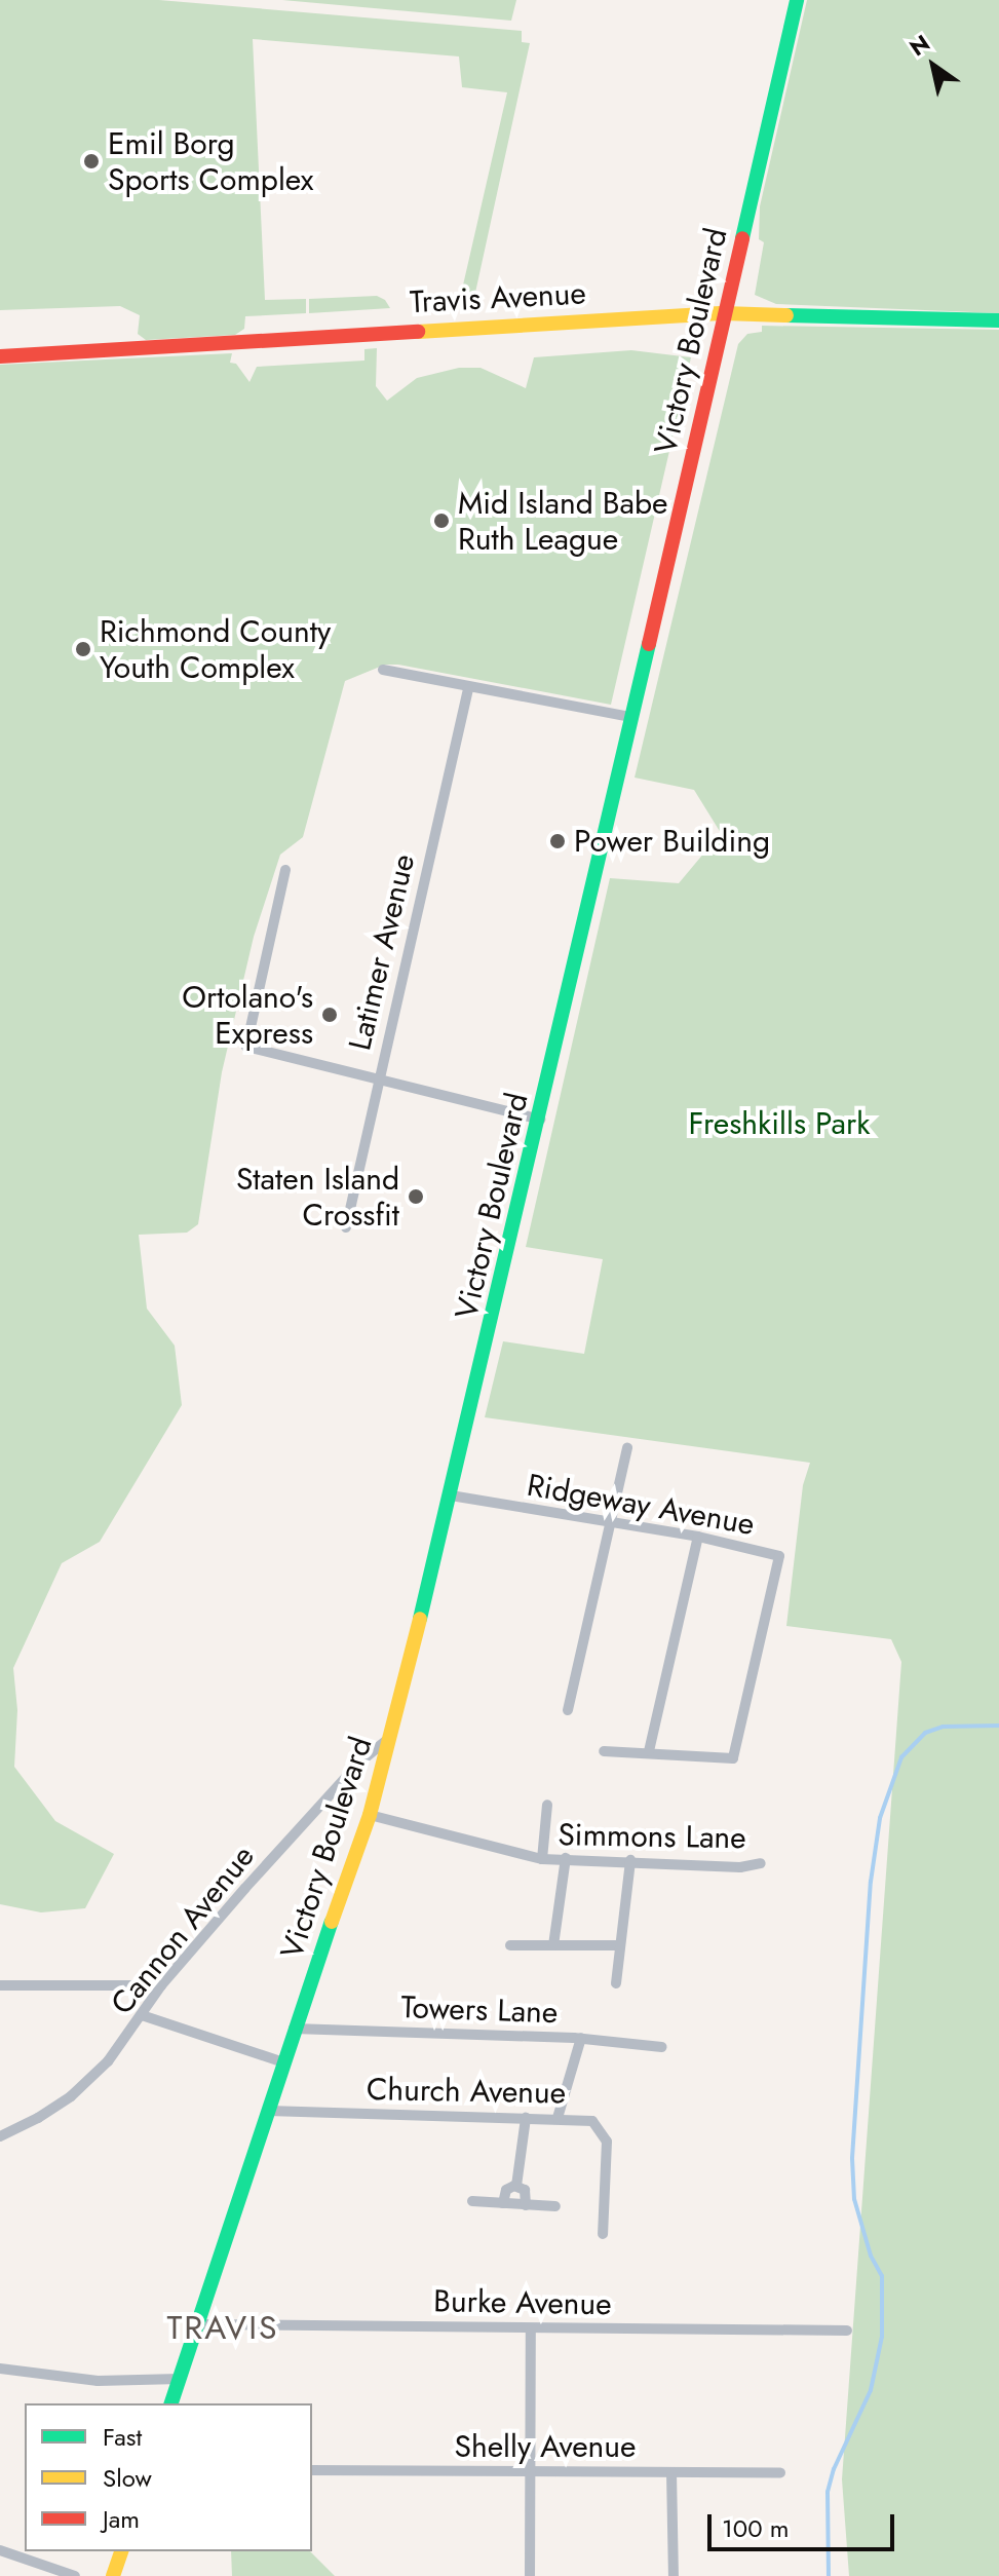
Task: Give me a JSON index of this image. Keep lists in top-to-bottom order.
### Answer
{
  "streets": {
    "main road": ["Travis Avenue", "Victory Boulevard"],
    "street": [
      "Latimer Avenue",
      "Ridgeway Avenue",
      "Simmons Lane",
      "Cannon Avenue",
      "Towers Lane",
      "Church Avenue",
      "Burke Avenue",
      "Shelly Avenue"
    ]
  },
  "crossings": [
    ["Travis Avenue", "Victory Boulevard"],
    ["Victory Boulevard", "Ridgeway Avenue"],
    ["Victory Boulevard", "Simmons Lane"],
    ["Victory Boulevard", "Cannon Avenue"],
    ["Victory Boulevard", "Towers Lane"],
    ["Victory Boulevard", "Church Avenue"],
    ["Victory Boulevard", "Burke Avenue"]
  ],
  "districts": ["TRAVIS"],
  "parks": ["Freshkills Park"],
  "places": [
    "Emil Borg Sports Complex",
    "Mid Island Babe Ruth League",
    "Richmond County Youth Complex",
    "Power Building",
    "Ortolano's Express",
    "Staten Island Crossfit"
  ],
  "legend": ["Fast", "Slow", "Jam"],
  "scale_bar": "100 m",
  "north": "top left"
}
